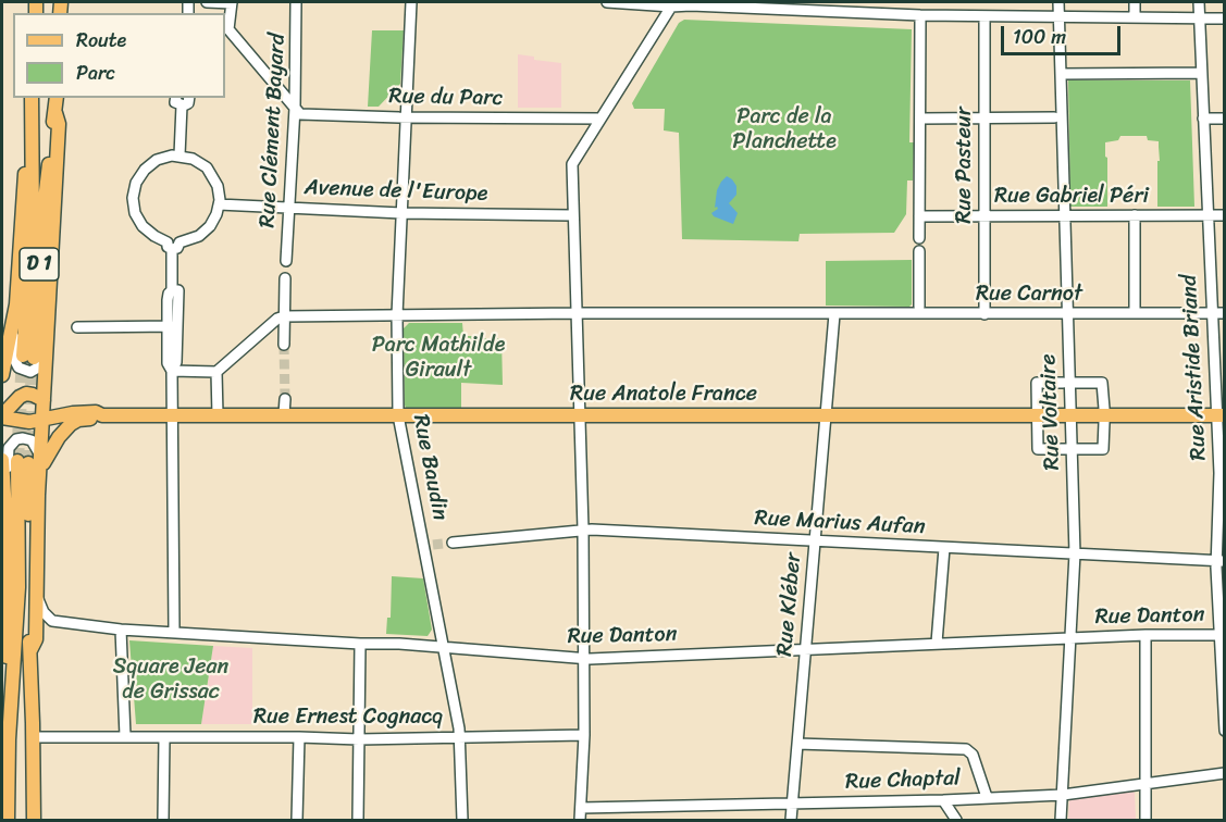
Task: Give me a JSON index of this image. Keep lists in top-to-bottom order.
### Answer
{
  "streets": {
    "main road": ["D 1", "Rue Anatole France"],
    "street": [
      "Rue du Parc",
      "Rue Clément Bayard",
      "Rue Pasteur",
      "Avenue de l'Europe",
      "Rue Gabriel Péri",
      "Rue Carnot",
      "Rue Aristide Briand",
      "Rue Voltaire",
      "Rue Baudin",
      "Rue Marius Aufan",
      "Rue Kléber",
      "Rue Danton",
      "Rue Ernest Cognacq",
      "Rue Chaptal"
    ]
  },
  "crossings": [
    ["Rue du Parc", "Rue Clément Bayard"],
    ["Rue du Parc", "Rue Baudin"],
    ["Rue Clément Bayard", "Avenue de l'Europe"],
    ["Rue Pasteur", "Rue Gabriel Péri"],
    ["Rue Pasteur", "Rue Carnot"],
    ["Avenue de l'Europe", "Rue Baudin"],
    ["Rue Gabriel Péri", "Rue Aristide Briand"],
    ["Rue Gabriel Péri", "Rue Voltaire"],
    ["Rue Carnot", "Rue Aristide Briand"],
    ["Rue Carnot", "Rue Voltaire"],
    ["Rue Carnot", "Rue Baudin"],
    ["Rue Carnot", "Rue Kléber"],
    ["Rue Aristide Briand", "Rue Anatole France"],
    ["Rue Aristide Briand", "Rue Marius Aufan"],
    ["Rue Aristide Briand", "Rue Danton"],
    ["Rue Anatole France", "Rue Voltaire"],
    ["Rue Anatole France", "Rue Baudin"],
    ["Rue Anatole France", "Rue Kléber"],
    ["Rue Voltaire", "Rue Marius Aufan"],
    ["Rue Voltaire", "Rue Danton"],
    ["Rue Voltaire", "Rue Chaptal"],
    ["Rue Baudin", "Rue Danton"],
    ["Rue Baudin", "Rue Ernest Cognacq"],
    ["Rue Marius Aufan", "Rue Kléber"],
    ["Rue Kléber", "Rue Danton"],
    ["Rue Kléber", "Rue Chaptal"]
  ],
  "parks": ["Parc de la Planchette", "Parc Mathilde Girault", "Square Jean de Grissac"],
  "legend": ["Route", "Parc"],
  "scale_bar": "100 m"
}
